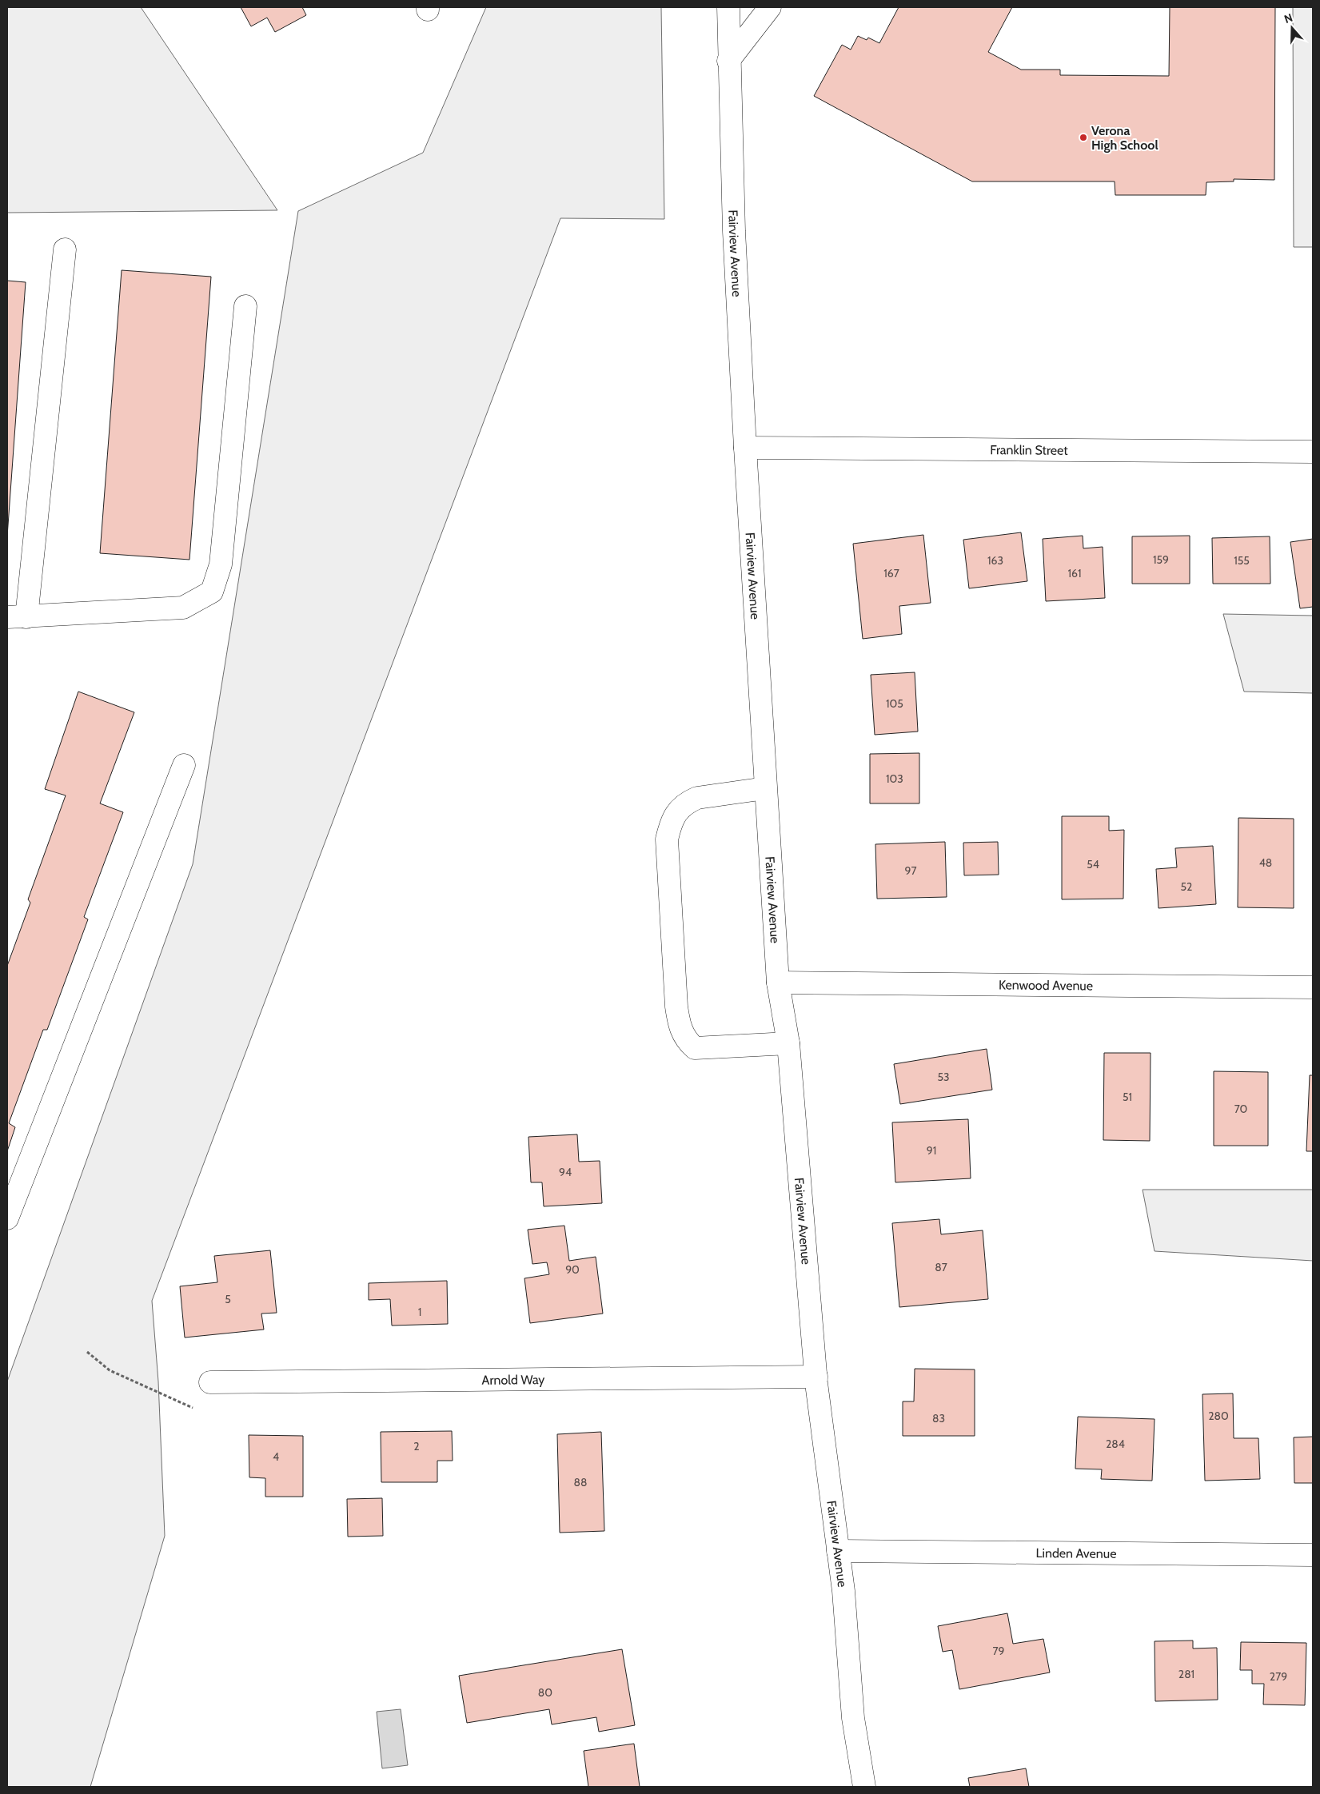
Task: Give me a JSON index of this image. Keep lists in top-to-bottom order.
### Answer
{
  "streets": {
    "street": [
      "Fairview Avenue",
      "Franklin Street",
      "Kenwood Avenue",
      "Arnold Way",
      "Linden Avenue"
    ]
  },
  "crossings": [
    ["Fairview Avenue", "Franklin Street"],
    ["Fairview Avenue", "Kenwood Avenue"],
    ["Fairview Avenue", "Arnold Way"],
    ["Fairview Avenue", "Linden Avenue"]
  ],
  "places": ["Verona High School"],
  "house_numbers": [
    "159",
    "163",
    "155",
    "167",
    "161",
    "105",
    "103",
    "48",
    "54",
    "97",
    "52",
    "53",
    "51",
    "70",
    "91",
    "94",
    "87",
    "90",
    "5",
    "1",
    "280",
    "83",
    "284",
    "2",
    "4",
    "88",
    "79",
    "281",
    "279",
    "80"
  ],
  "north": "top"
}
